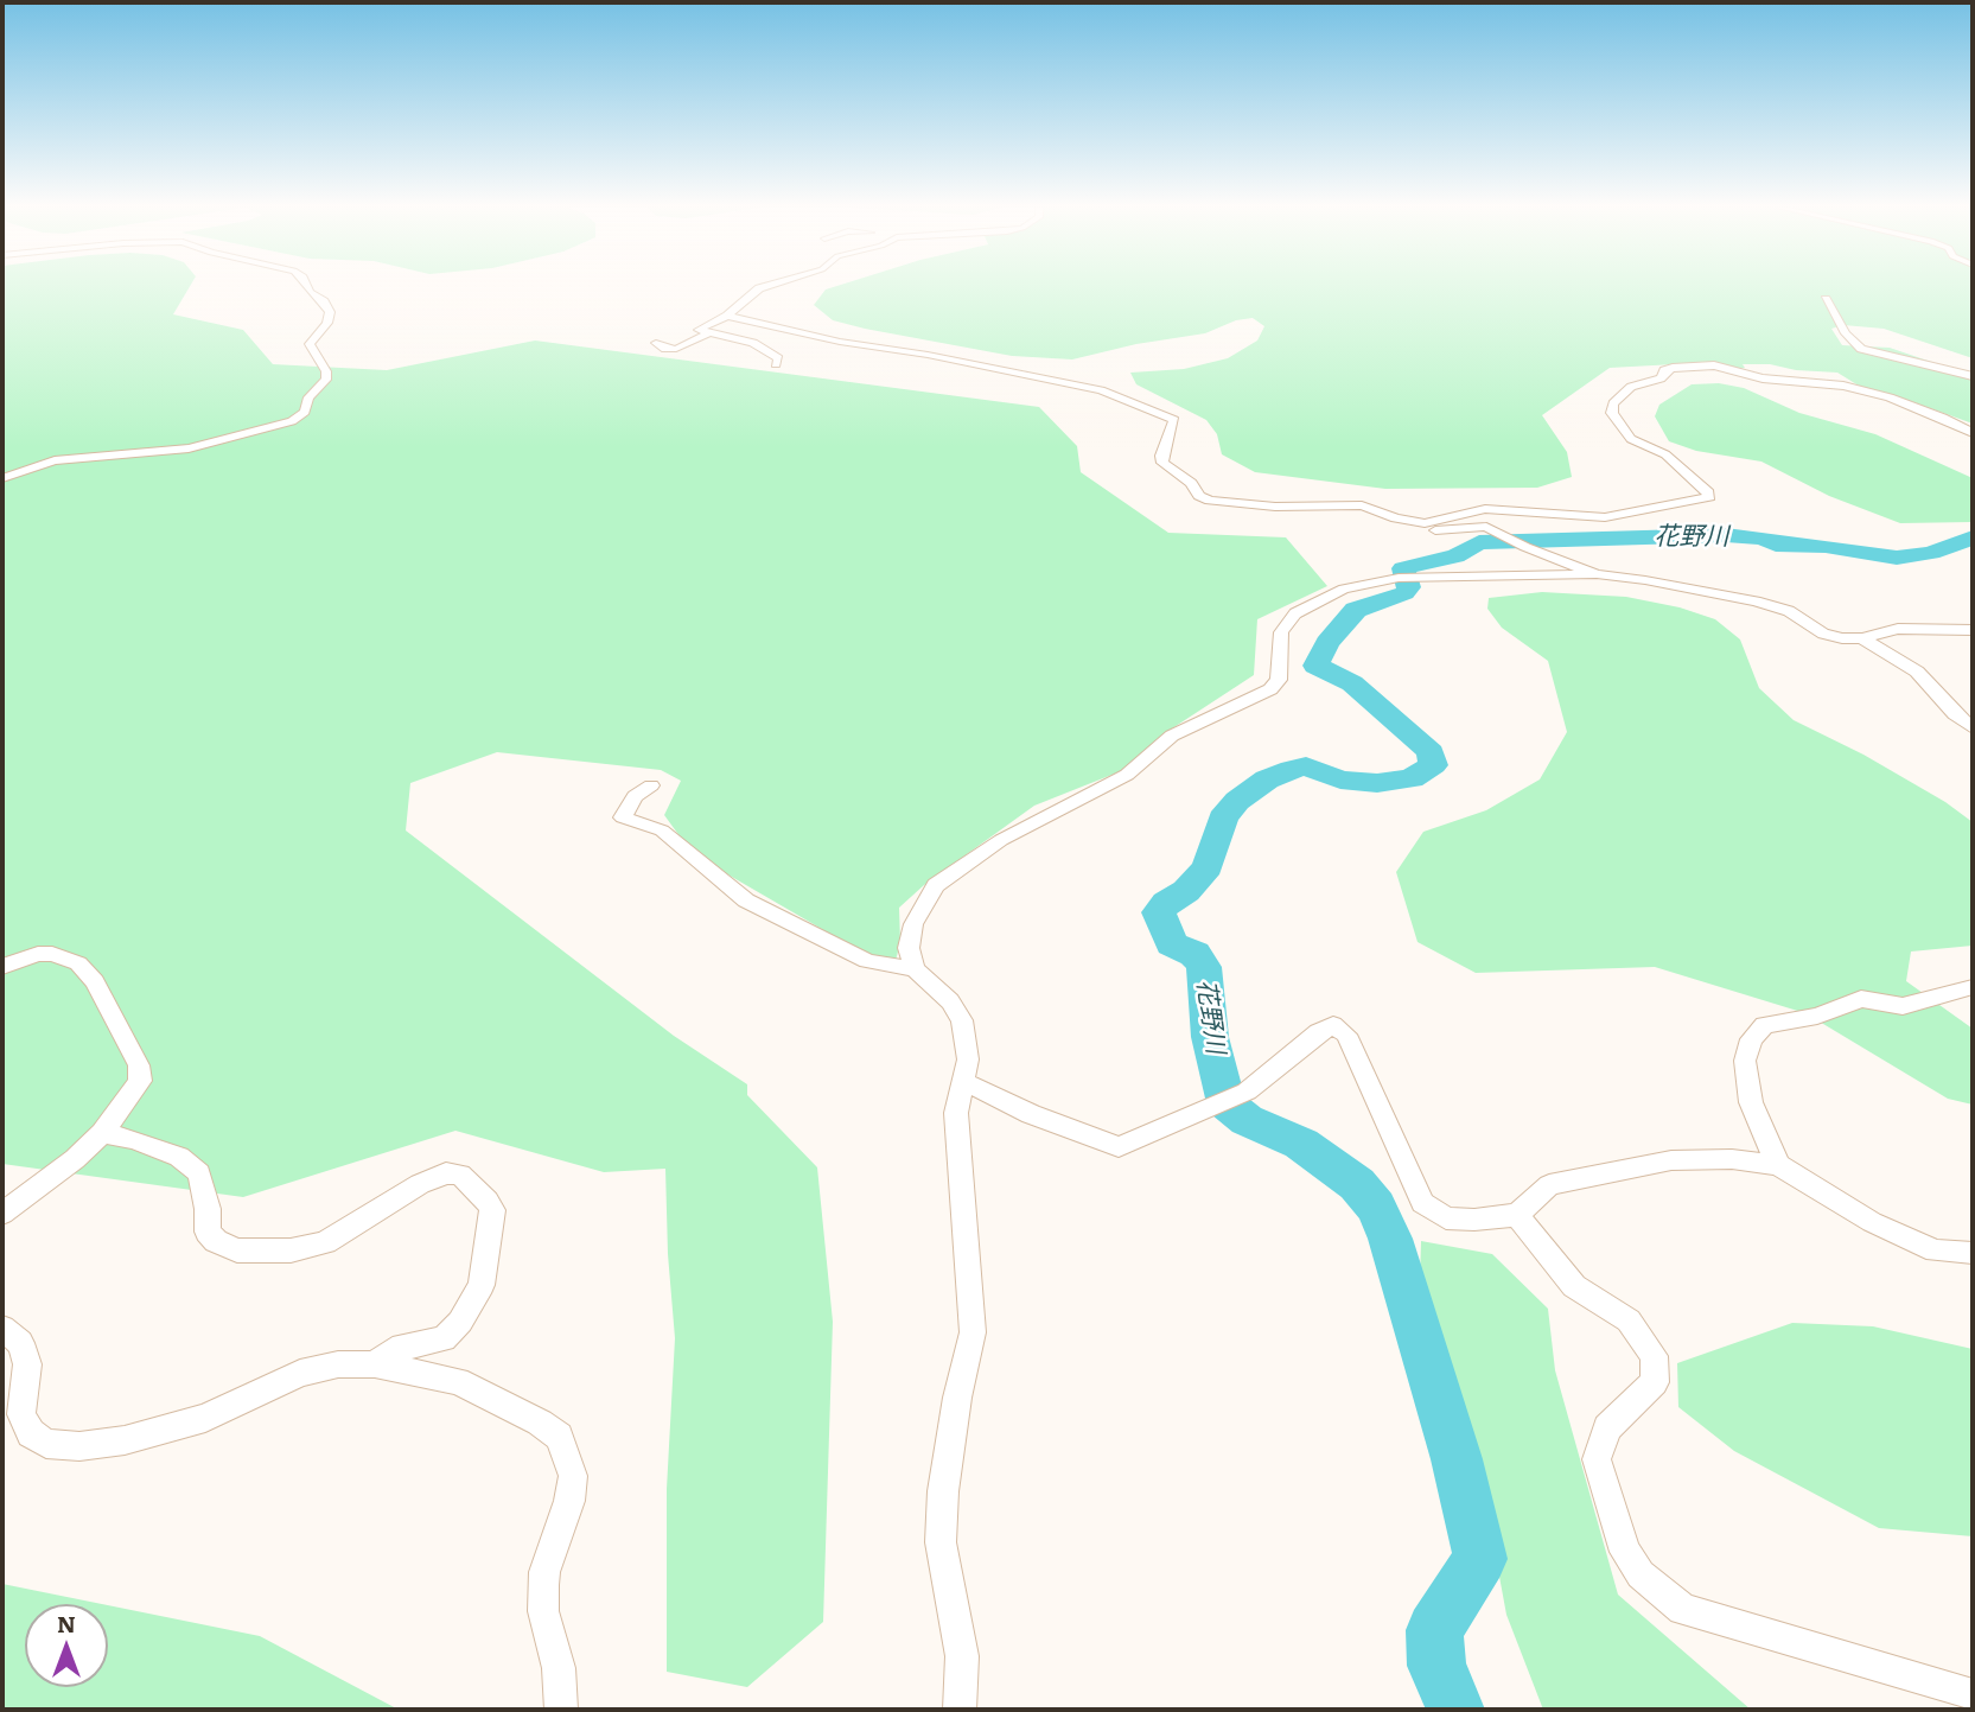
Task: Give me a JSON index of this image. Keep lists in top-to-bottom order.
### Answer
{
  "water": ["花野川"],
  "north": "top"
}
